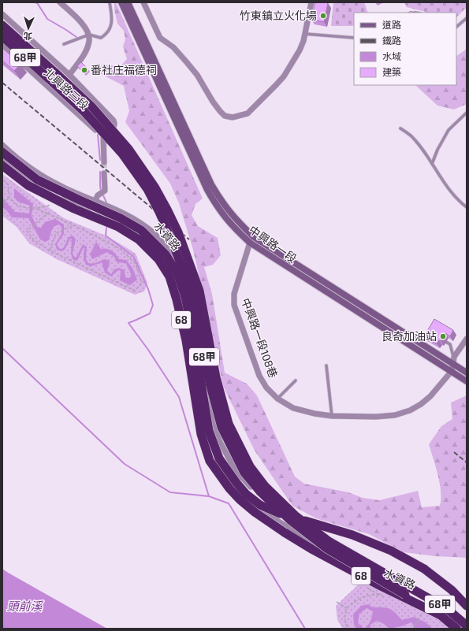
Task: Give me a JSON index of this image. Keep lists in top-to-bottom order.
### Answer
{
  "streets": {
    "highway": ["68甲", "68"],
    "main road": ["中興路一段"],
    "street": ["北興路三段", "水資路", "中興路一段108巷"]
  },
  "crossings": [
    ["68甲", "68"],
    ["中興路一段", "中興路一段108巷"]
  ],
  "water": ["頭前溪"],
  "places": ["竹東鎮立火化場", "番社庄福德祠", "良奇加油站"],
  "legend": [
    "道路",
    "鐵路",
    "水域",
    "建築"
  ],
  "north": "bottom"
}
